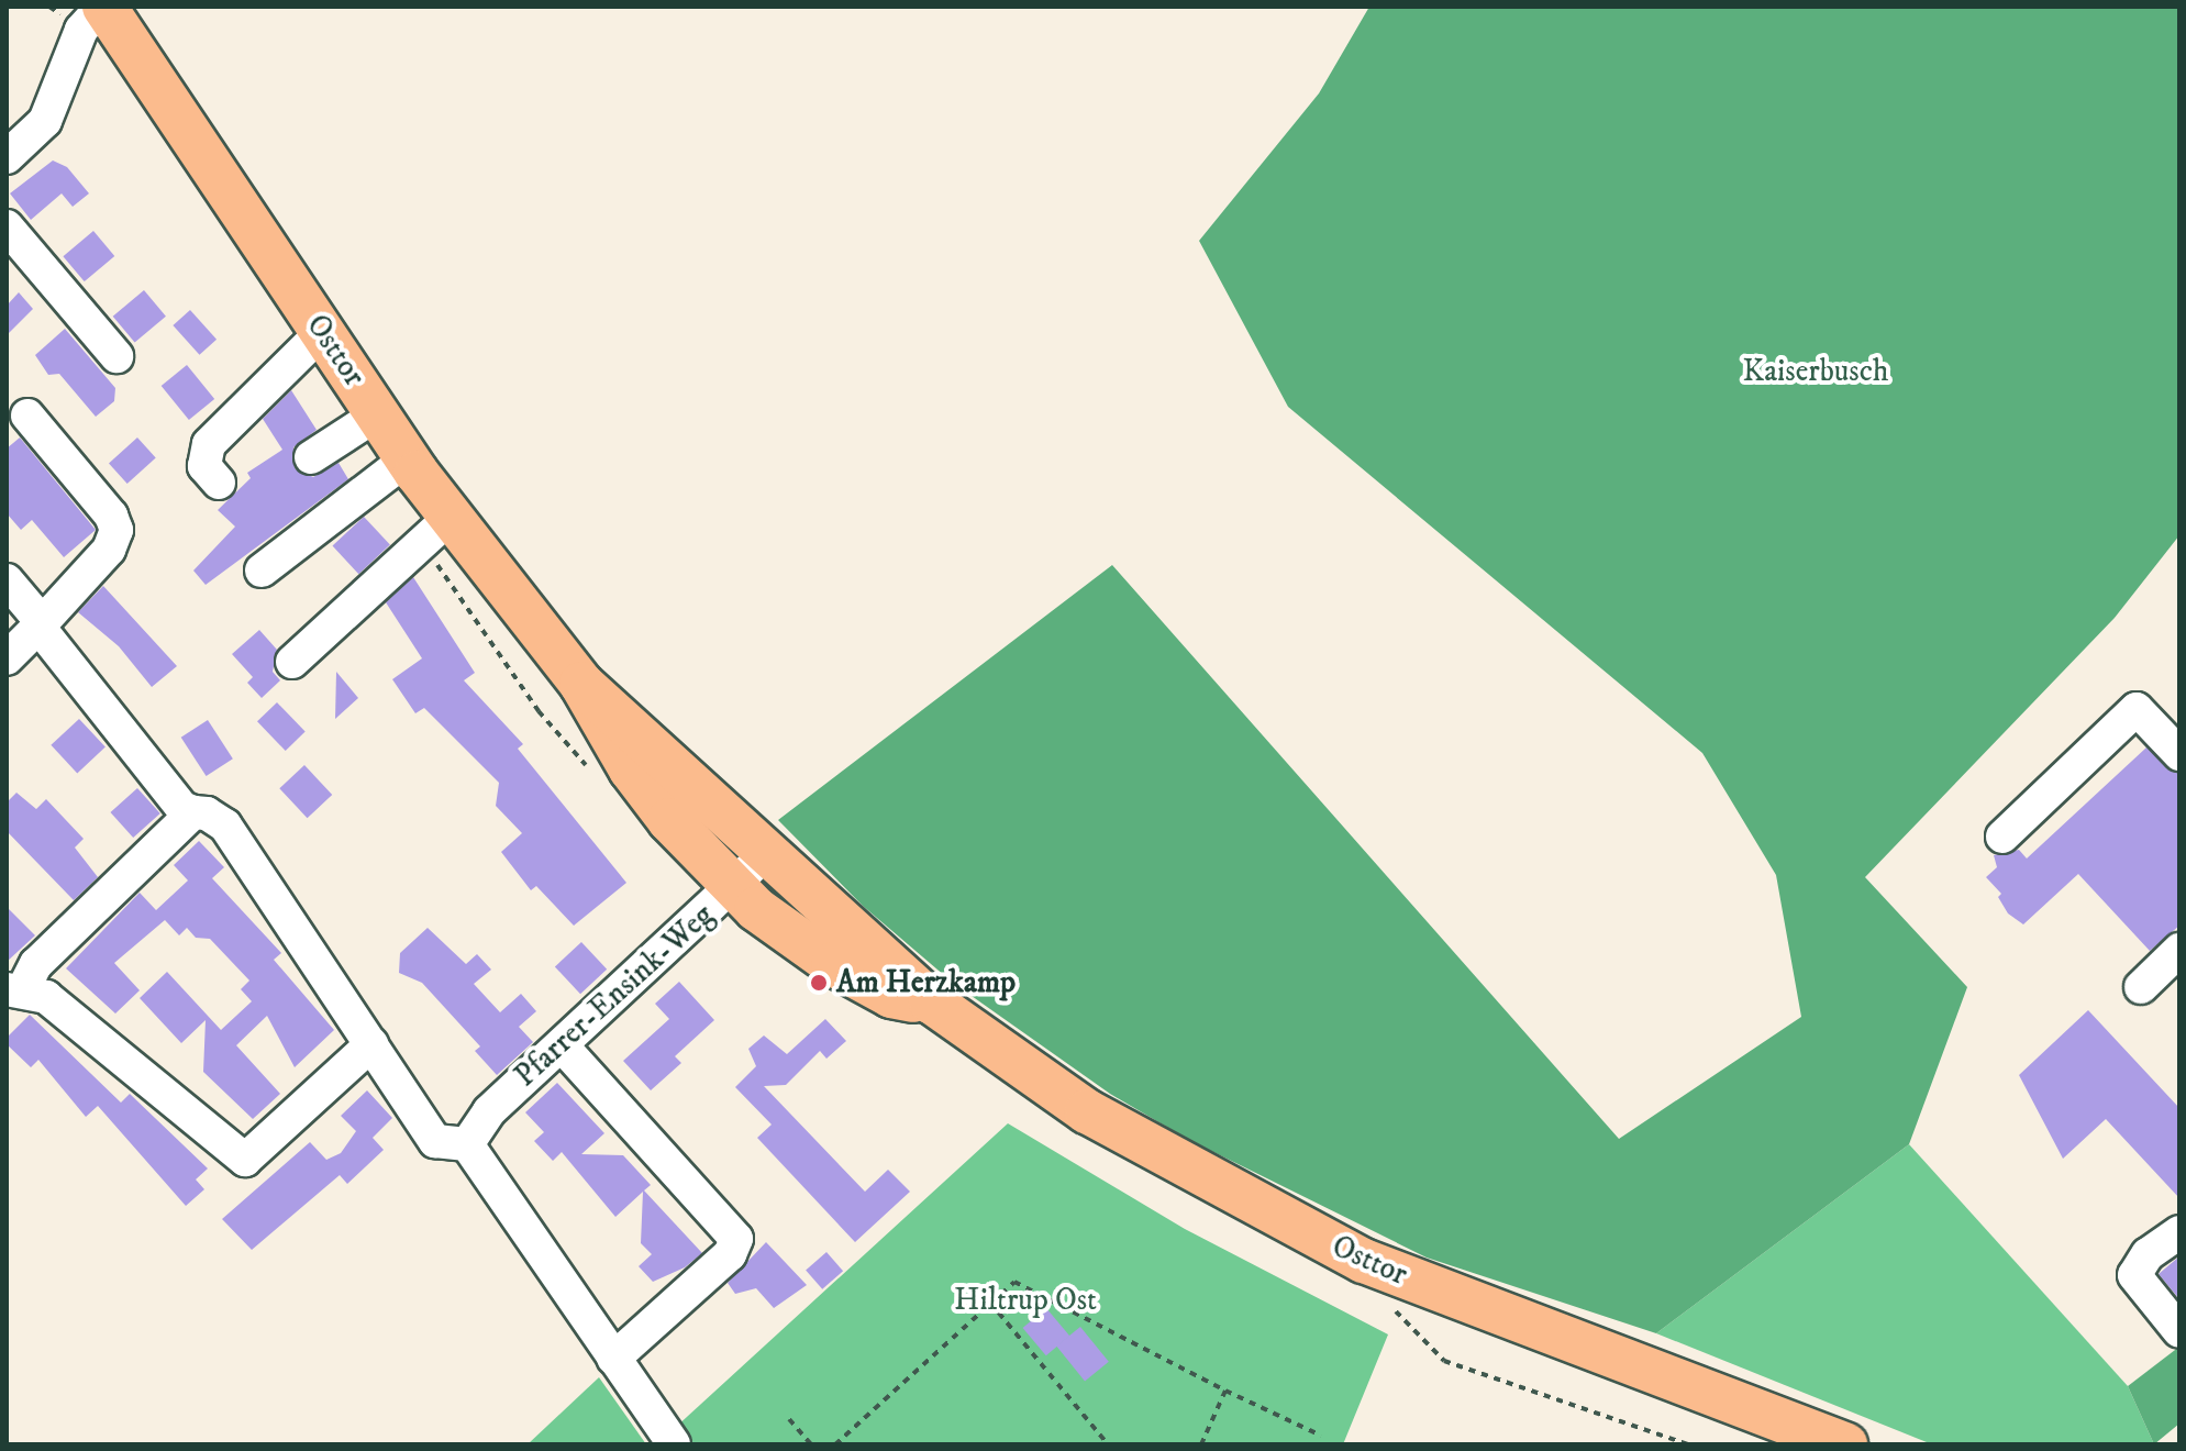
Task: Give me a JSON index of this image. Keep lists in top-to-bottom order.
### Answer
{
  "streets": {
    "main road": ["Osttor"],
    "street": ["Pfarrer-Ensink-Weg"]
  },
  "crossings": [
    ["Osttor", "Pfarrer-Ensink-Weg"]
  ],
  "parks": ["Kaiserbusch", "Hiltrup Ost"],
  "places": ["Am Herzkamp"]
}
